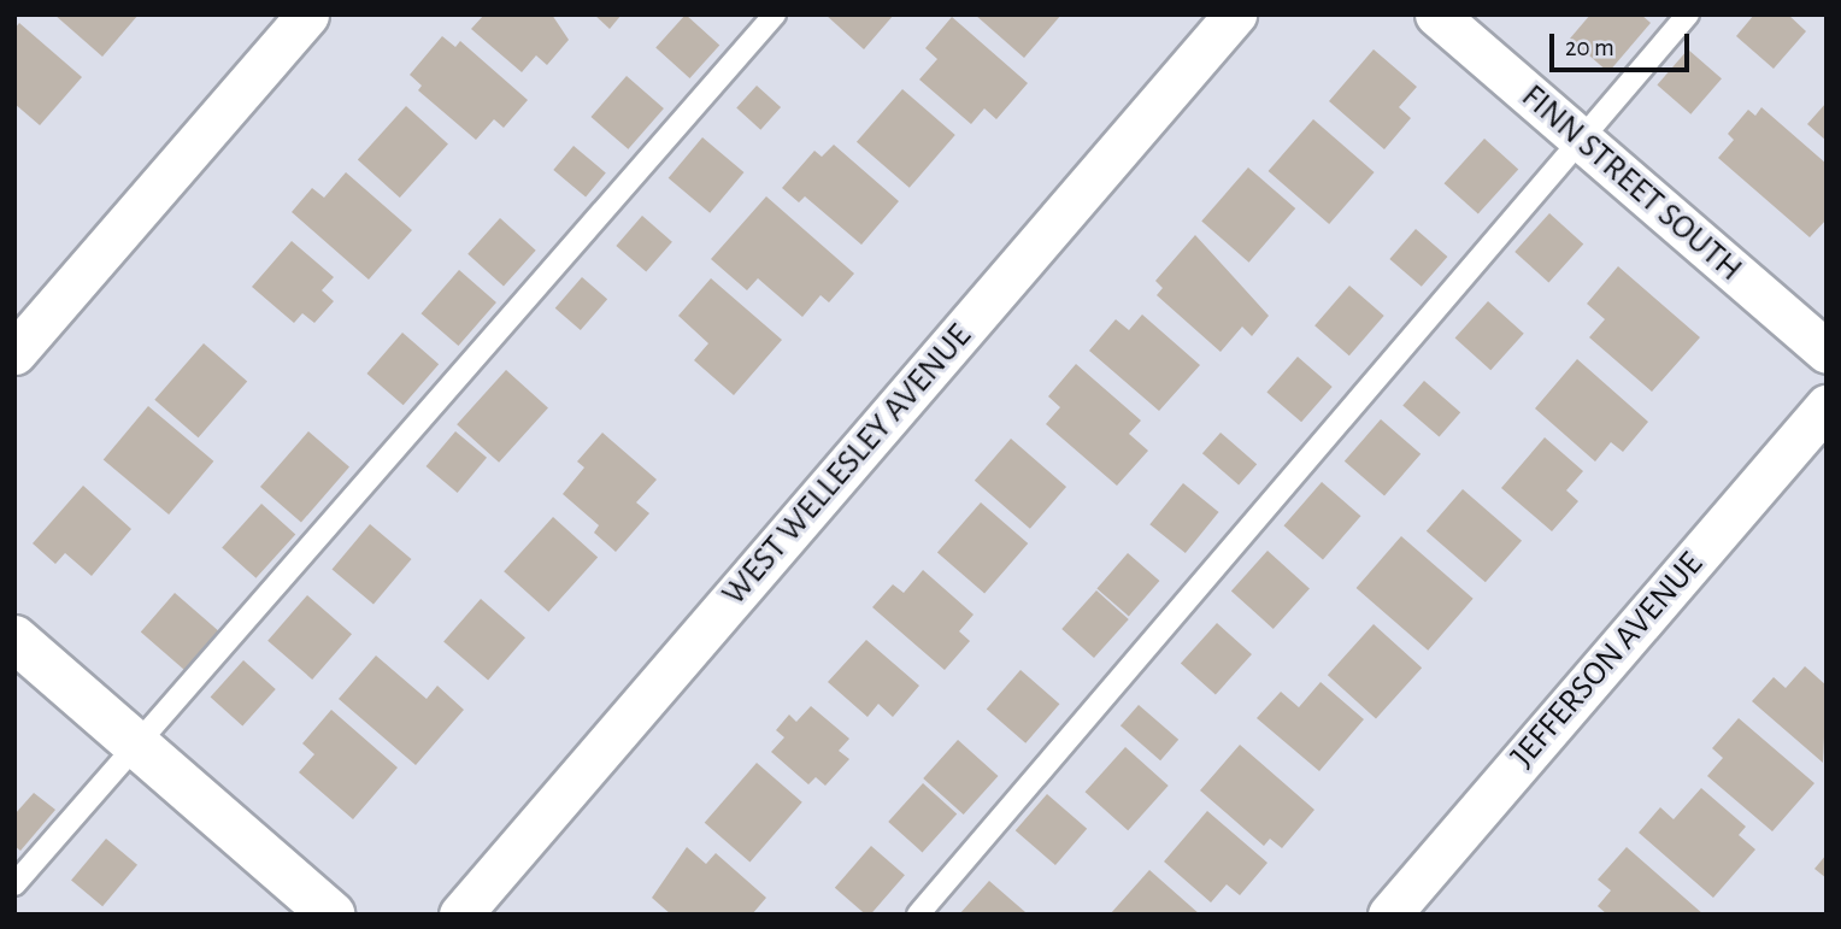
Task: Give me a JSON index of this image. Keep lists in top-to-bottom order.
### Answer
{
  "streets": {
    "street": ["FINN STREET SOUTH", "WEST WELLESLEY AVENUE", "JEFFERSON AVENUE"]
  },
  "scale_bar": "20 m"
}
